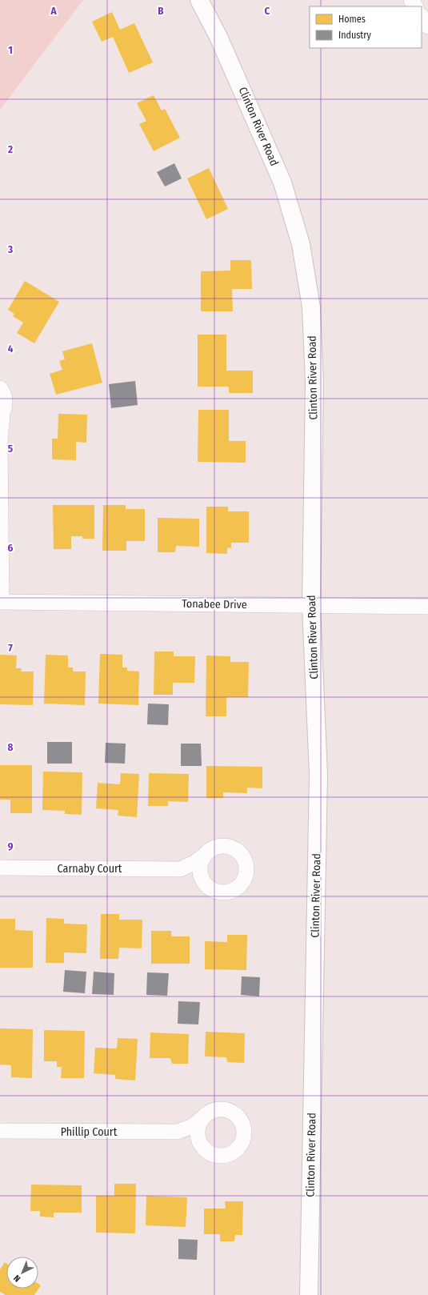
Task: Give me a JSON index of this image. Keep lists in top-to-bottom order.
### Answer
{
  "streets": {
    "street": [
      "Clinton River Road",
      "Tonabee Drive",
      "Carnaby Court",
      "Phillip Court"
    ]
  },
  "crossings": [
    ["Clinton River Road", "Tonabee Drive"]
  ],
  "legend": ["Homes", "Industry"],
  "north": "bottom left",
  "grid": {
    "columns": ["A", "B", "C"],
    "rows": [
      "1",
      "2",
      "3",
      "4",
      "5",
      "6",
      "7",
      "8",
      "9"
    ]
  }
}
